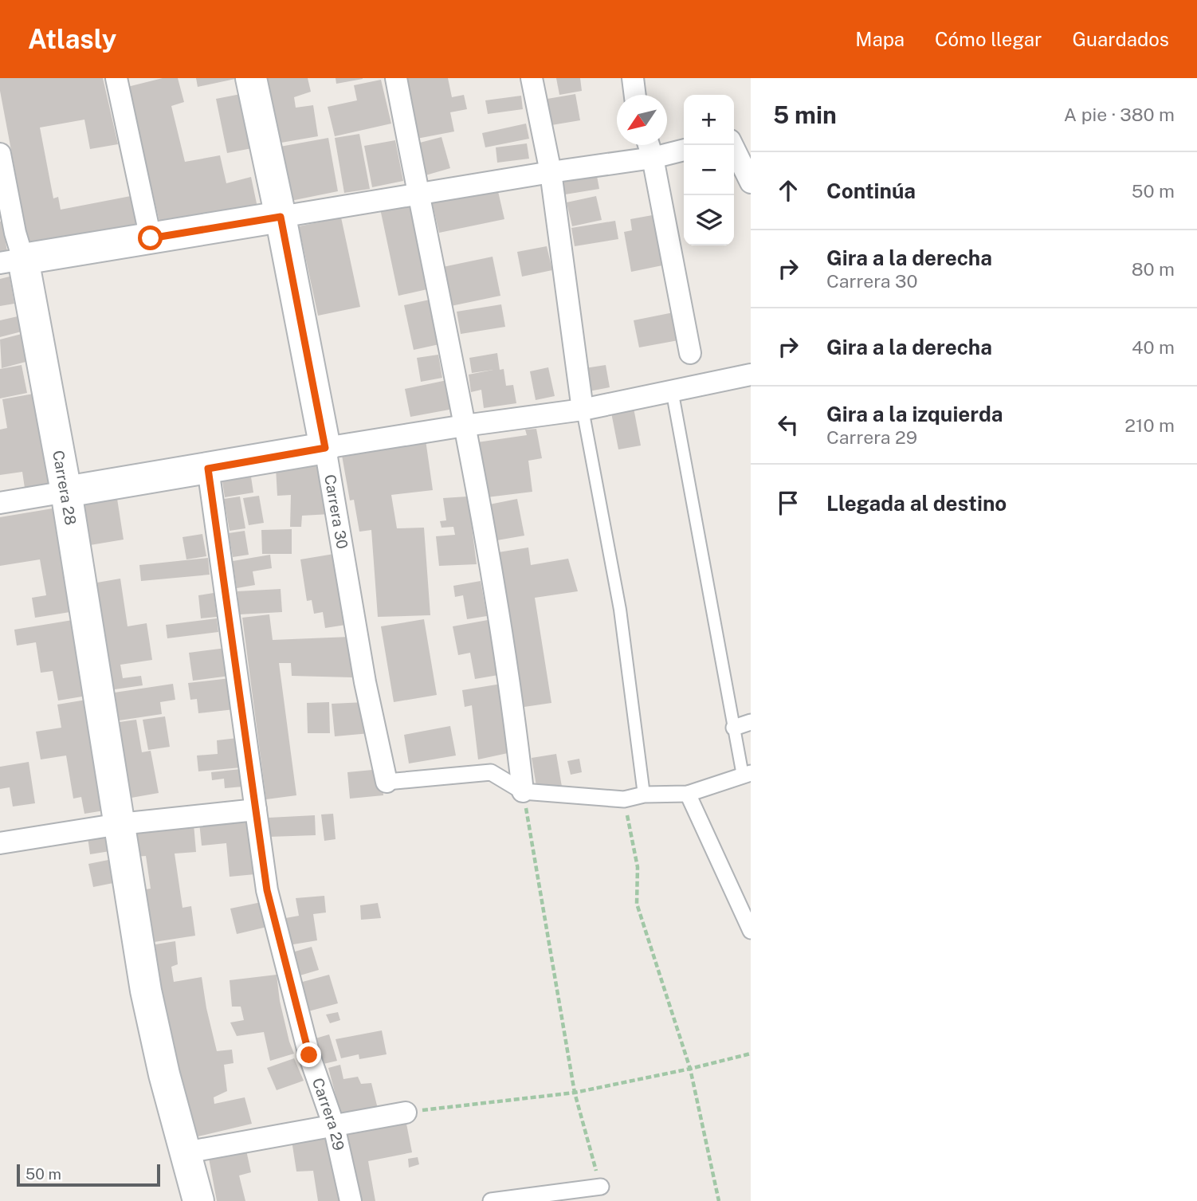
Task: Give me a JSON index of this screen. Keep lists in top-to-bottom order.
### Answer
{
  "streets": {
    "main road": ["Carrera 28", "Carrera 30"],
    "street": ["Carrera 29"]
  },
  "scale_bar": "50 m",
  "north": "bottom left",
  "page": {
    "header": "Atlasly",
    "nav": ["Mapa", "Cómo llegar", "Guardados"],
    "heading": ["5 min", "A pie · 380 m"],
    "map_buttons": ["+", "−"],
    "list": [
      ["Continúa", "50 m"],
      ["Gira a la derecha", "Carrera 30", "80 m"],
      ["Gira a la derecha", "40 m"],
      ["Gira a la izquierda", "Carrera 29", "210 m"],
      "Llegada al destino"
    ],
    "scale": "50 m"
  }
}
